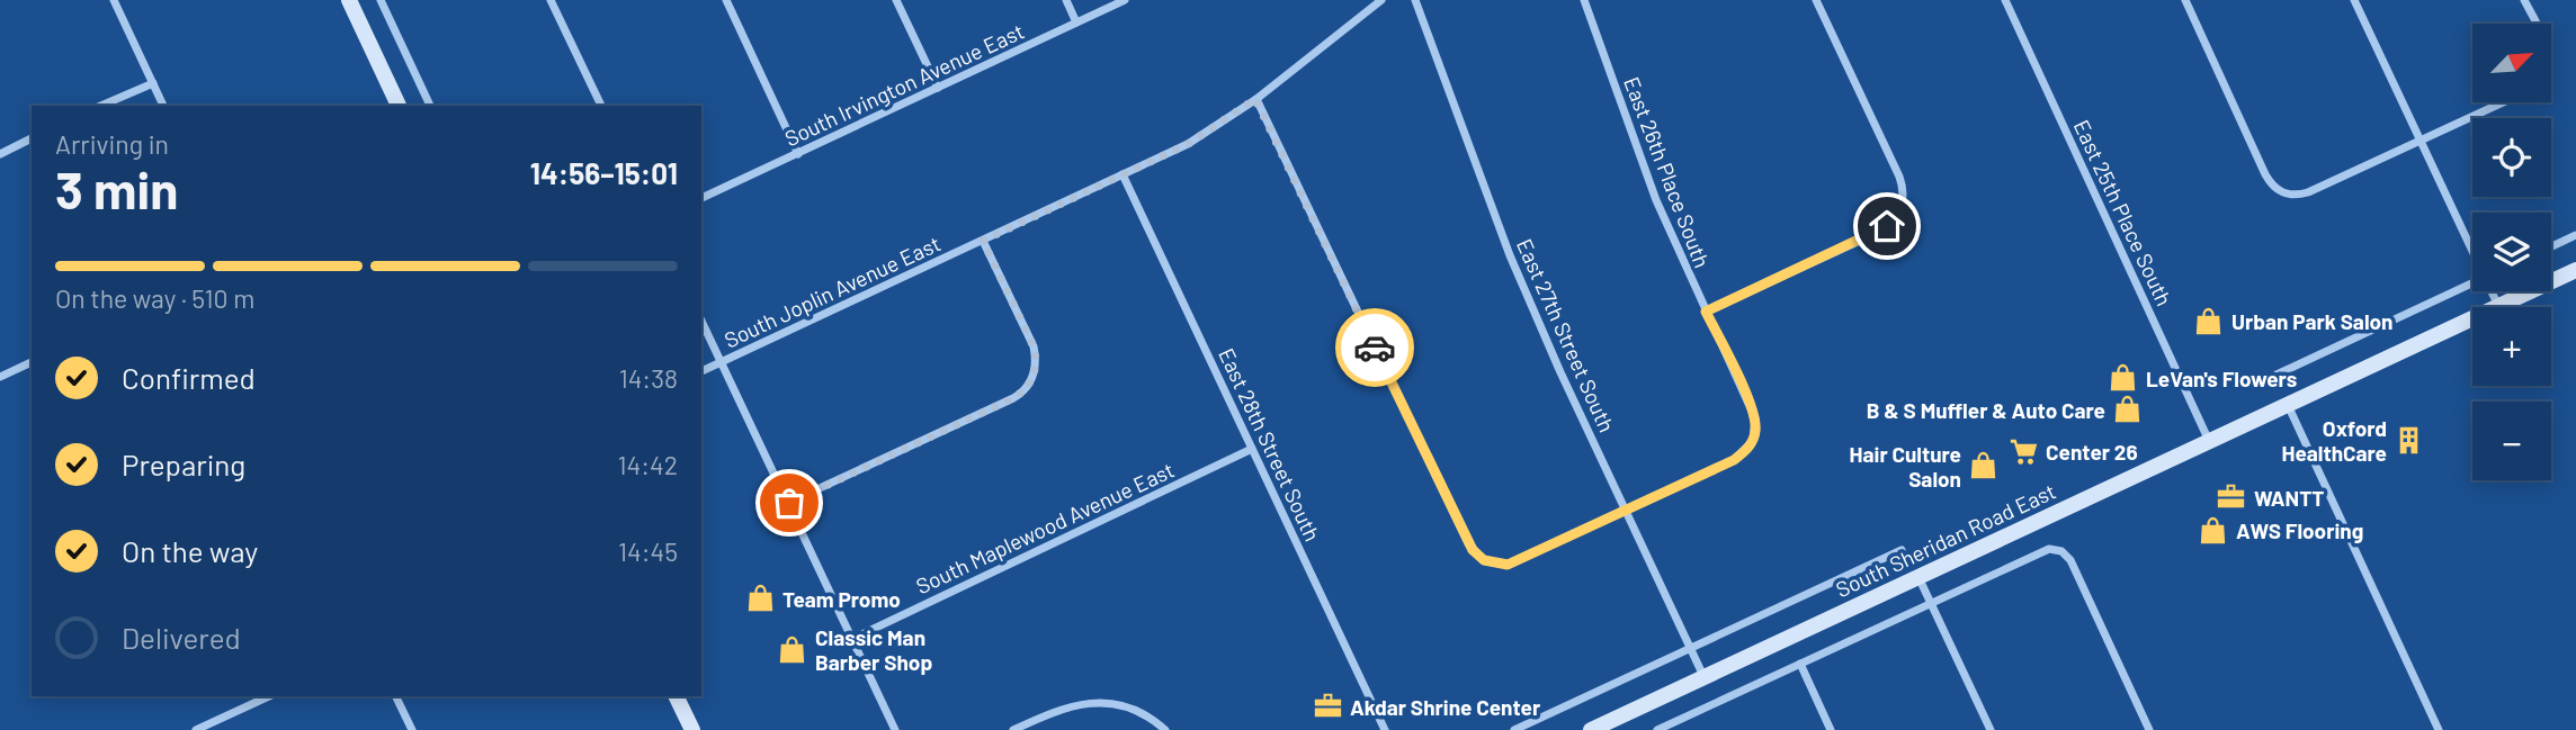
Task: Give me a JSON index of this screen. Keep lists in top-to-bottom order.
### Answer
{
  "streets": {
    "main road": ["South Sheridan Road East"],
    "street": [
      "South Irvington Avenue East",
      "East 26th Place South",
      "East 25th Place South",
      "South Joplin Avenue East",
      "East 27th Street South",
      "East 28th Street South",
      "South Maplewood Avenue East"
    ]
  },
  "crossings": [
    ["East 26th Place South", "East 27th Street South"],
    ["East 25th Place South", "South Sheridan Road East"],
    ["South Joplin Avenue East", "East 28th Street South"],
    ["East 27th Street South", "South Sheridan Road East"],
    ["East 28th Street South", "South Maplewood Avenue East"]
  ],
  "places": {
    "shop": [
      "Urban Park Salon",
      "LeVan's Flowers",
      "B & S Muffler & Auto Care",
      "Hair Culture Salon",
      "AWS Flooring",
      "Team Promo",
      "Classic Man Barber Shop"
    ],
    "building": ["Oxford HealthCare"],
    "supermarket": ["Center 26"],
    "office": ["WANTT", "Akdar Shrine Center"]
  },
  "north": "top right",
  "page": {
    "map_buttons": ["+", "−"],
    "heading": ["3 min", "Arriving in", "14:56–15:01"],
    "bar": "On the way · 510 m",
    "list": [
      ["Confirmed", "14:38"],
      ["Preparing", "14:42"],
      ["On the way", "14:45"],
      "Delivered"
    ]
  }
}
